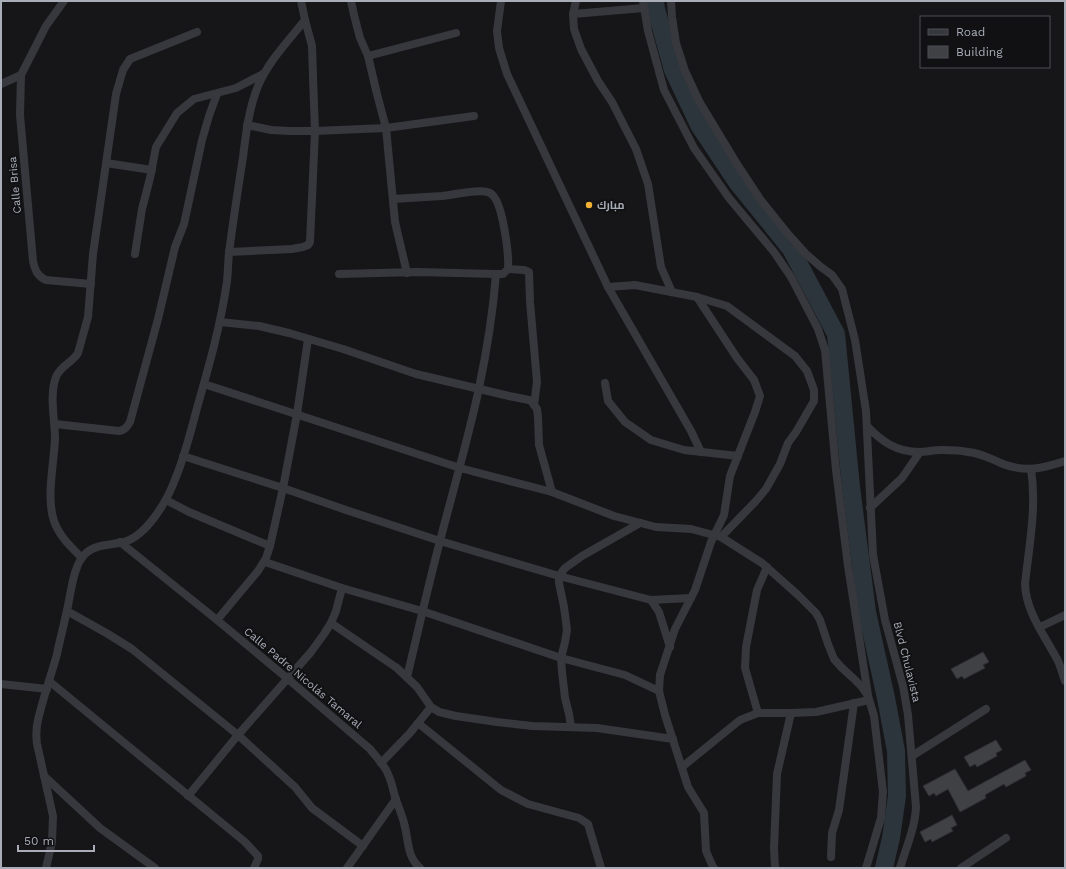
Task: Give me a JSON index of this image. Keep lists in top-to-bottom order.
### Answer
{
  "streets": {
    "street": ["Calle Brisa", "Blvd Chulavista", "Calle Padre Nicolás Tamaral"]
  },
  "places": ["مبارك"],
  "legend": ["Road", "Building"],
  "scale_bar": "50 m"
}
